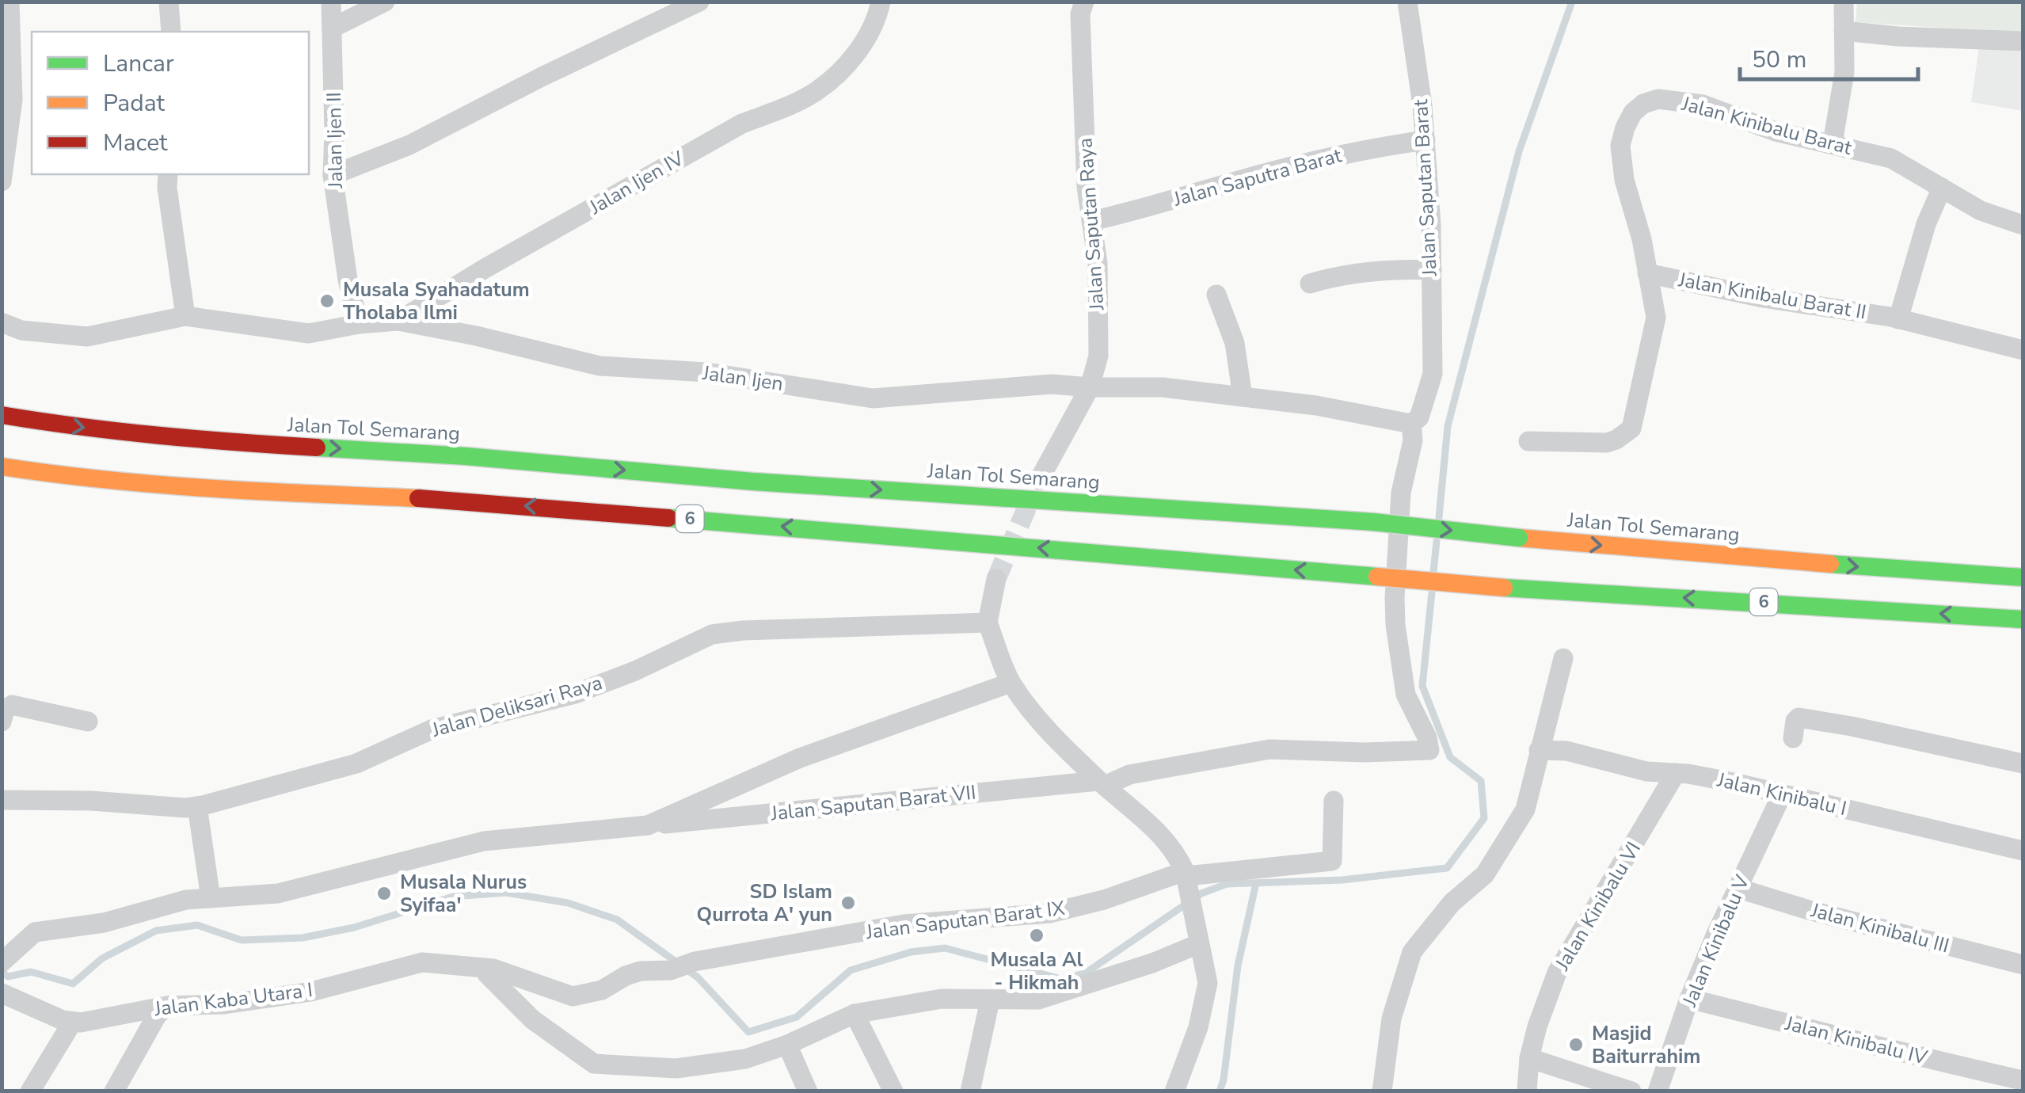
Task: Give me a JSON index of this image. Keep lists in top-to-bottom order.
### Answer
{
  "streets": {
    "highway": ["Jalan Tol Semarang", "6"],
    "street": [
      "Jalan Kinibalu Barat",
      "Jalan Ijen II",
      "Jalan Saputra Barat",
      "Jalan Ijen IV",
      "Jalan Saputan Barat",
      "Jalan Saputan Raya",
      "Jalan Kinibalu Barat II",
      "Jalan Ijen",
      "Jalan Deliksari Raya",
      "Jalan Kinibalu I",
      "Jalan Saputan Barat VII",
      "Jalan Kinibalu VI",
      "Jalan Saputan Barat IX",
      "Jalan Kinibalu III",
      "Jalan Kinibalu V",
      "Jalan Kaba Utara I",
      "Jalan Kinibalu IV"
    ]
  },
  "crossings": [
    ["Jalan Kinibalu Barat", "Jalan Kinibalu Barat II"],
    ["Jalan Ijen II", "Jalan Ijen IV"],
    ["Jalan Saputra Barat", "Jalan Saputan Barat"],
    ["Jalan Saputra Barat", "Jalan Saputan Raya"],
    ["Jalan Ijen IV", "Jalan Ijen"],
    ["Jalan Saputan Barat", "Jalan Ijen"],
    ["Jalan Saputan Barat", "Jalan Saputan Barat VII"],
    ["Jalan Saputan Raya", "Jalan Ijen"],
    ["Jalan Ijen", "Jalan Saputan Barat VII"],
    ["Jalan Kinibalu I", "Jalan Kinibalu VI"],
    ["Jalan Kinibalu I", "Jalan Kinibalu V"],
    ["Jalan Saputan Barat IX", "Jalan Kaba Utara I"],
    ["Jalan Kinibalu III", "Jalan Kinibalu V"],
    ["Jalan Kinibalu V", "Jalan Kinibalu IV"]
  ],
  "places": [
    "Musala Syahadatum Tholaba Ilmi",
    "Musala Nurus Syifaa'",
    "SD Islam Qurrota A' yun",
    "Musala Al - Hikmah",
    "Masjid Baiturrahim"
  ],
  "legend": ["Lancar", "Padat", "Macet"],
  "scale_bar": "50 m"
}
